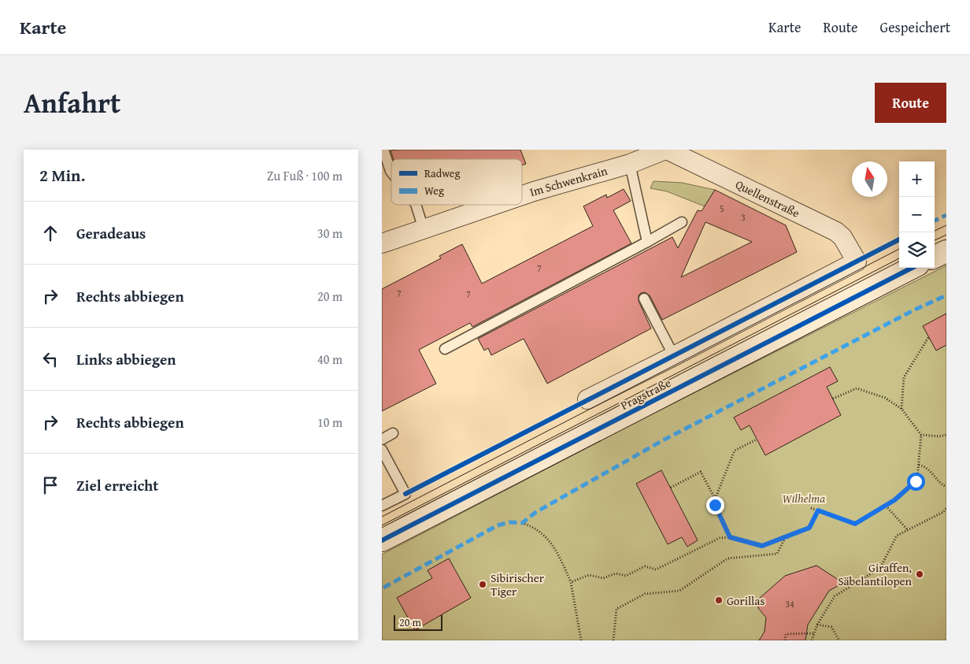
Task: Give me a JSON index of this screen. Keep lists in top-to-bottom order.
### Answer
{
  "streets": {
    "main road": ["Pragstraße"],
    "street": ["Im Schwenkrain", "Quellenstraße"]
  },
  "crossings": [
    ["Im Schwenkrain", "Quellenstraße"]
  ],
  "parks": ["Wilhelma"],
  "places": ["Giraffen, Säbelantilopen", "Sibirischer Tiger", "Gorillas"],
  "house_numbers": [
    "5",
    "3",
    "7",
    "7",
    "7",
    "34"
  ],
  "legend": ["Radweg", "Weg"],
  "scale_bar": "20 m",
  "north": "top",
  "page": {
    "header": "Karte",
    "nav": ["Karte", "Route", "Gespeichert"],
    "title": "Anfahrt",
    "buttons": "Route",
    "heading": ["2 Min.", "Zu Fuß · 100 m"],
    "map_buttons": ["+", "−"],
    "list": [
      ["Geradeaus", "30 m"],
      ["Rechts abbiegen", "20 m"],
      ["Links abbiegen", "40 m"],
      ["Rechts abbiegen", "10 m"],
      "Ziel erreicht"
    ],
    "scale": "20 m"
  }
}
